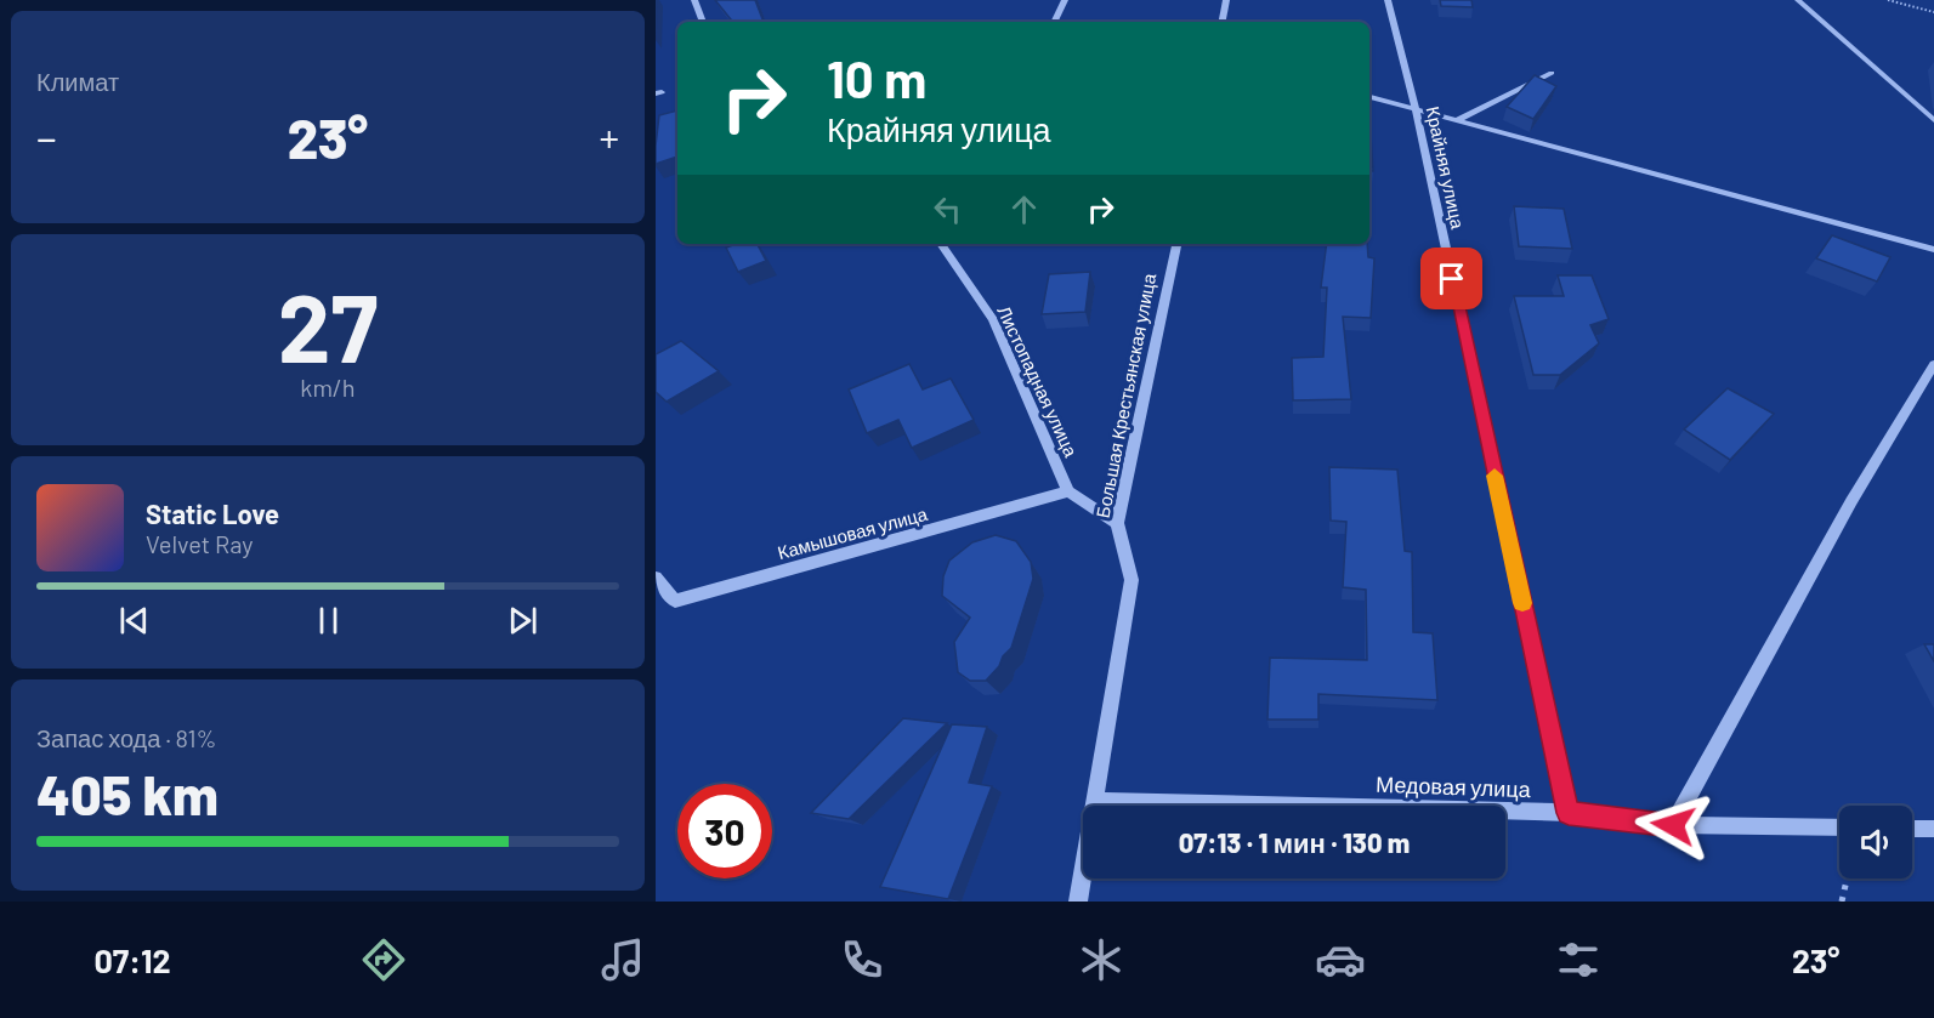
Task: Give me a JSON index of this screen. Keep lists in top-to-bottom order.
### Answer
{
  "streets": {
    "street": [
      "Крайняя улица",
      "Листопадная улица",
      "Большая Крестьянская улица",
      "Камышовая улица",
      "Медовая улица"
    ]
  },
  "crossings": [
    ["Крайняя улица", "Медовая улица"],
    ["Листопадная улица", "Камышовая улица"],
    ["Большая Крестьянская улица", "Медовая улица"]
  ],
  "page": {
    "tile": [
      "Климат",
      ["27", "km/h"],
      ["Запас хода · 81%", "405 km"]
    ],
    "turn": ["10 m", "Крайняя улица"],
    "heat": ["−", "23°", "+"],
    "song": ["Static Love", "Velvet Ray"],
    "limit": "30",
    "trip": "07:13 · 1 мин · 130 m",
    "tabs": ["07:12", "23°"]
  }
}
